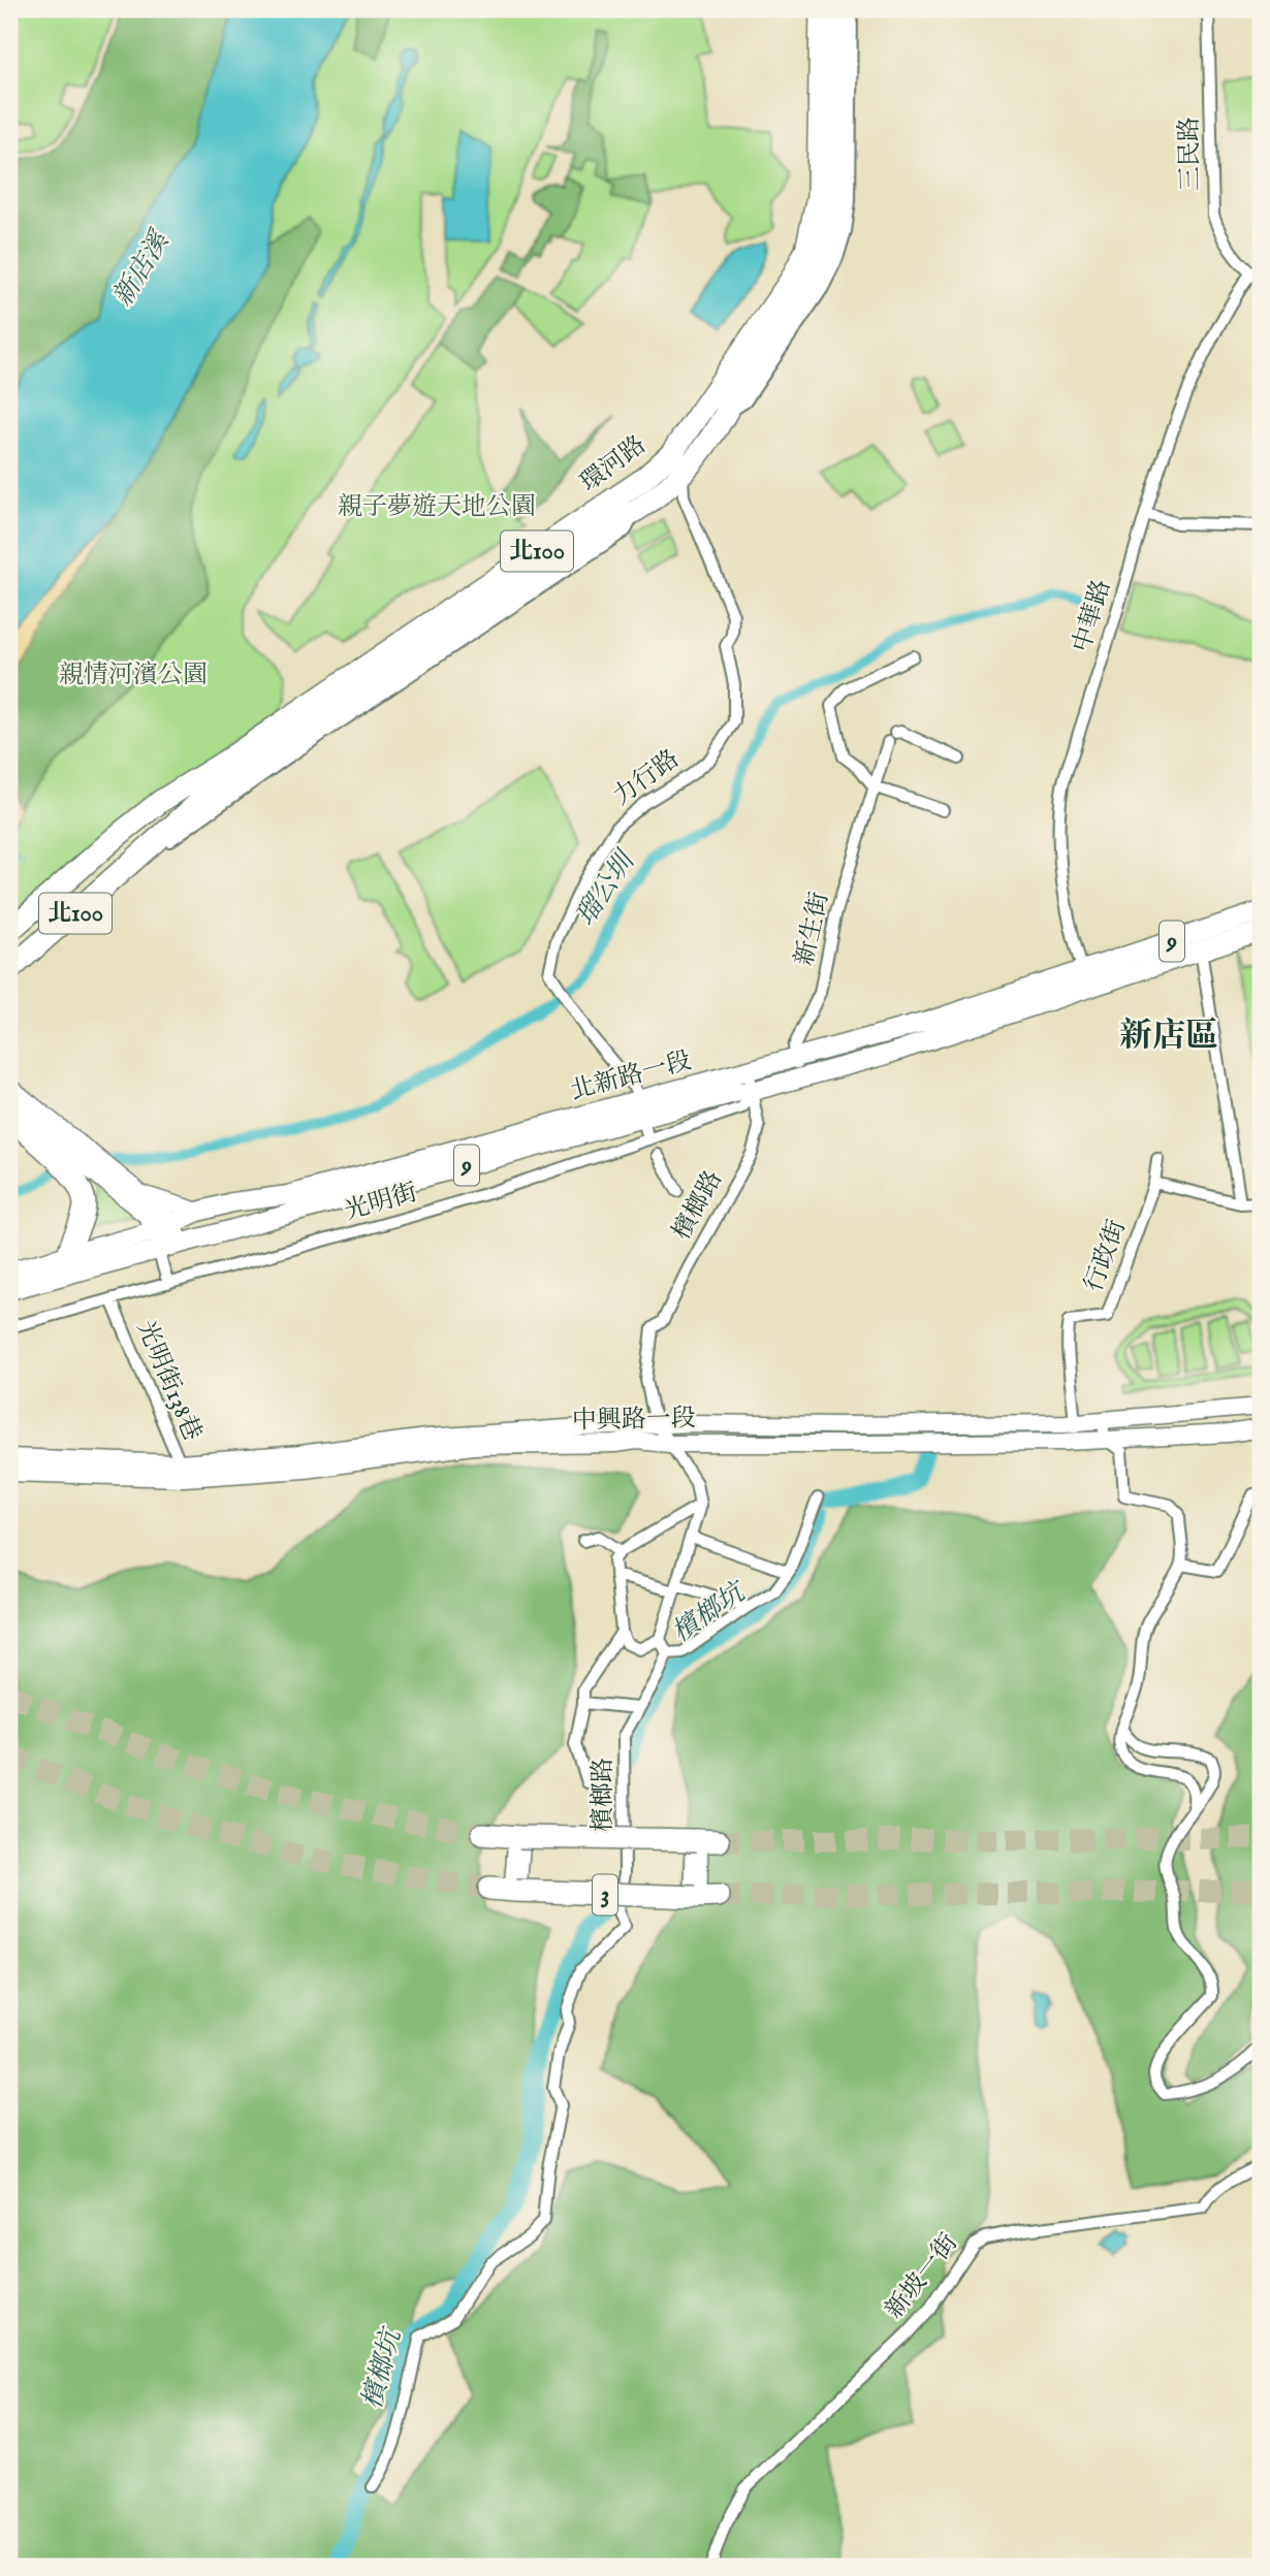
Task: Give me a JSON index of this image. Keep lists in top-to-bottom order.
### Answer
{
  "streets": {
    "highway": ["環河路", "北100", "3"],
    "main road": ["9", "北新路一段"],
    "street": [
      "三民路",
      "中華路",
      "力行路",
      "新生街",
      "光明街",
      "檳榔路",
      "行政街",
      "光明街138巷",
      "中興路一段",
      "新坡一街"
    ]
  },
  "crossings": [
    ["三民路", "中華路"],
    ["環河路", "北100"],
    ["環河路", "力行路"],
    ["中華路", "北新路一段"],
    ["力行路", "北新路一段"],
    ["力行路", "光明街"],
    ["新生街", "北新路一段"],
    ["北新路一段", "光明街"],
    ["北新路一段", "檳榔路"],
    ["光明街", "檳榔路"],
    ["光明街", "光明街138巷"],
    ["檳榔路", "中興路一段"],
    ["行政街", "中興路一段"],
    ["光明街138巷", "中興路一段"]
  ],
  "districts": ["新店區"],
  "water": ["新店溪", "瑠公圳", "檳榔坑"],
  "parks": ["親子夢遊天地公園", "親情河濱公園"]
}
